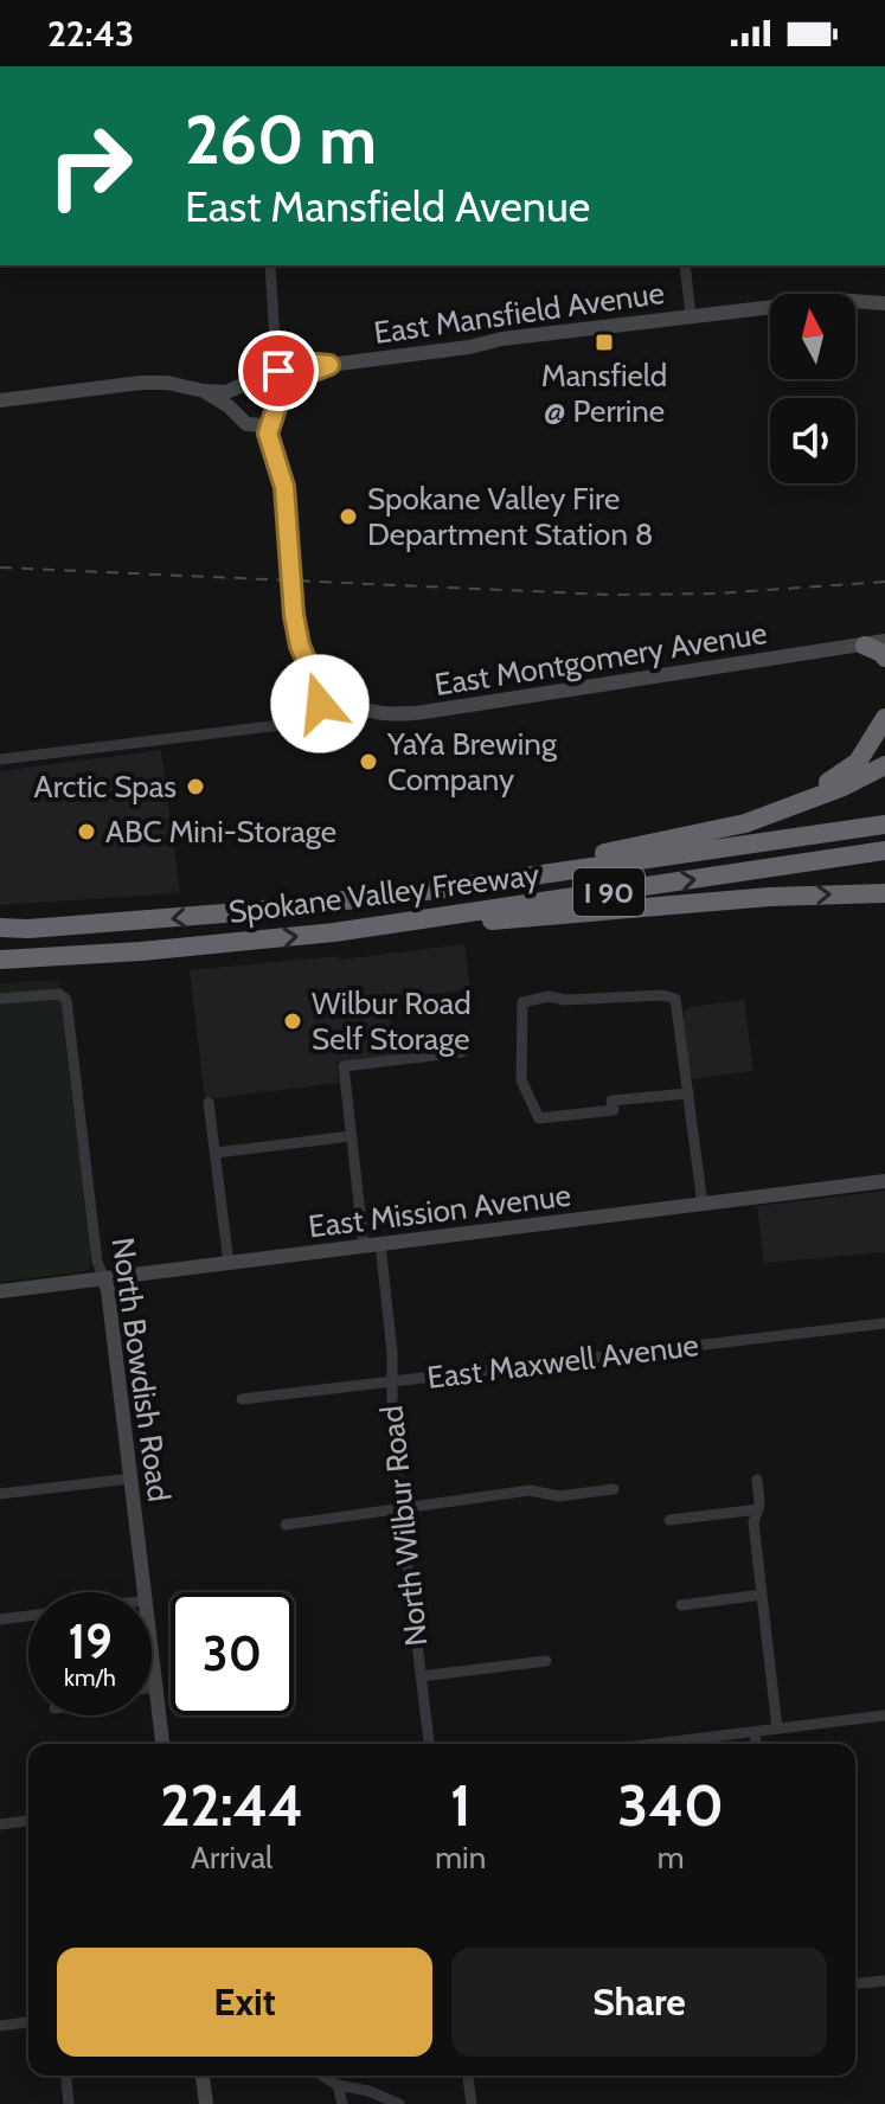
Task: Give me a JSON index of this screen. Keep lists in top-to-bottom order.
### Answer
{
  "streets": {
    "highway": ["I 90", "Spokane Valley Freeway"],
    "street": [
      "East Mansfield Avenue",
      "East Montgomery Avenue",
      "East Mission Avenue",
      "East Maxwell Avenue",
      "North Bowdish Road",
      "North Wilbur Road"
    ]
  },
  "crossings": [
    ["East Mission Avenue", "North Bowdish Road"],
    ["East Mission Avenue", "North Wilbur Road"],
    ["East Maxwell Avenue", "North Wilbur Road"]
  ],
  "places": {
    "transit": ["Mansfield @ Perrine"],
    "other": [
      "Spokane Valley Fire Department Station 8",
      "YaYa Brewing Company",
      "Arctic Spas",
      "ABC Mini-Storage",
      "Wilbur Road Self Storage"
    ]
  },
  "north": "top",
  "page": {
    "status": "22:43",
    "turn": ["260 m", "East Mansfield Avenue"],
    "speed": "19 km/h",
    "limit": "30",
    "eta": [
      "22:44",
      "Arrival",
      "1",
      "min",
      "340",
      "m"
    ],
    "buttons": ["Exit", "Share"]
  }
}
